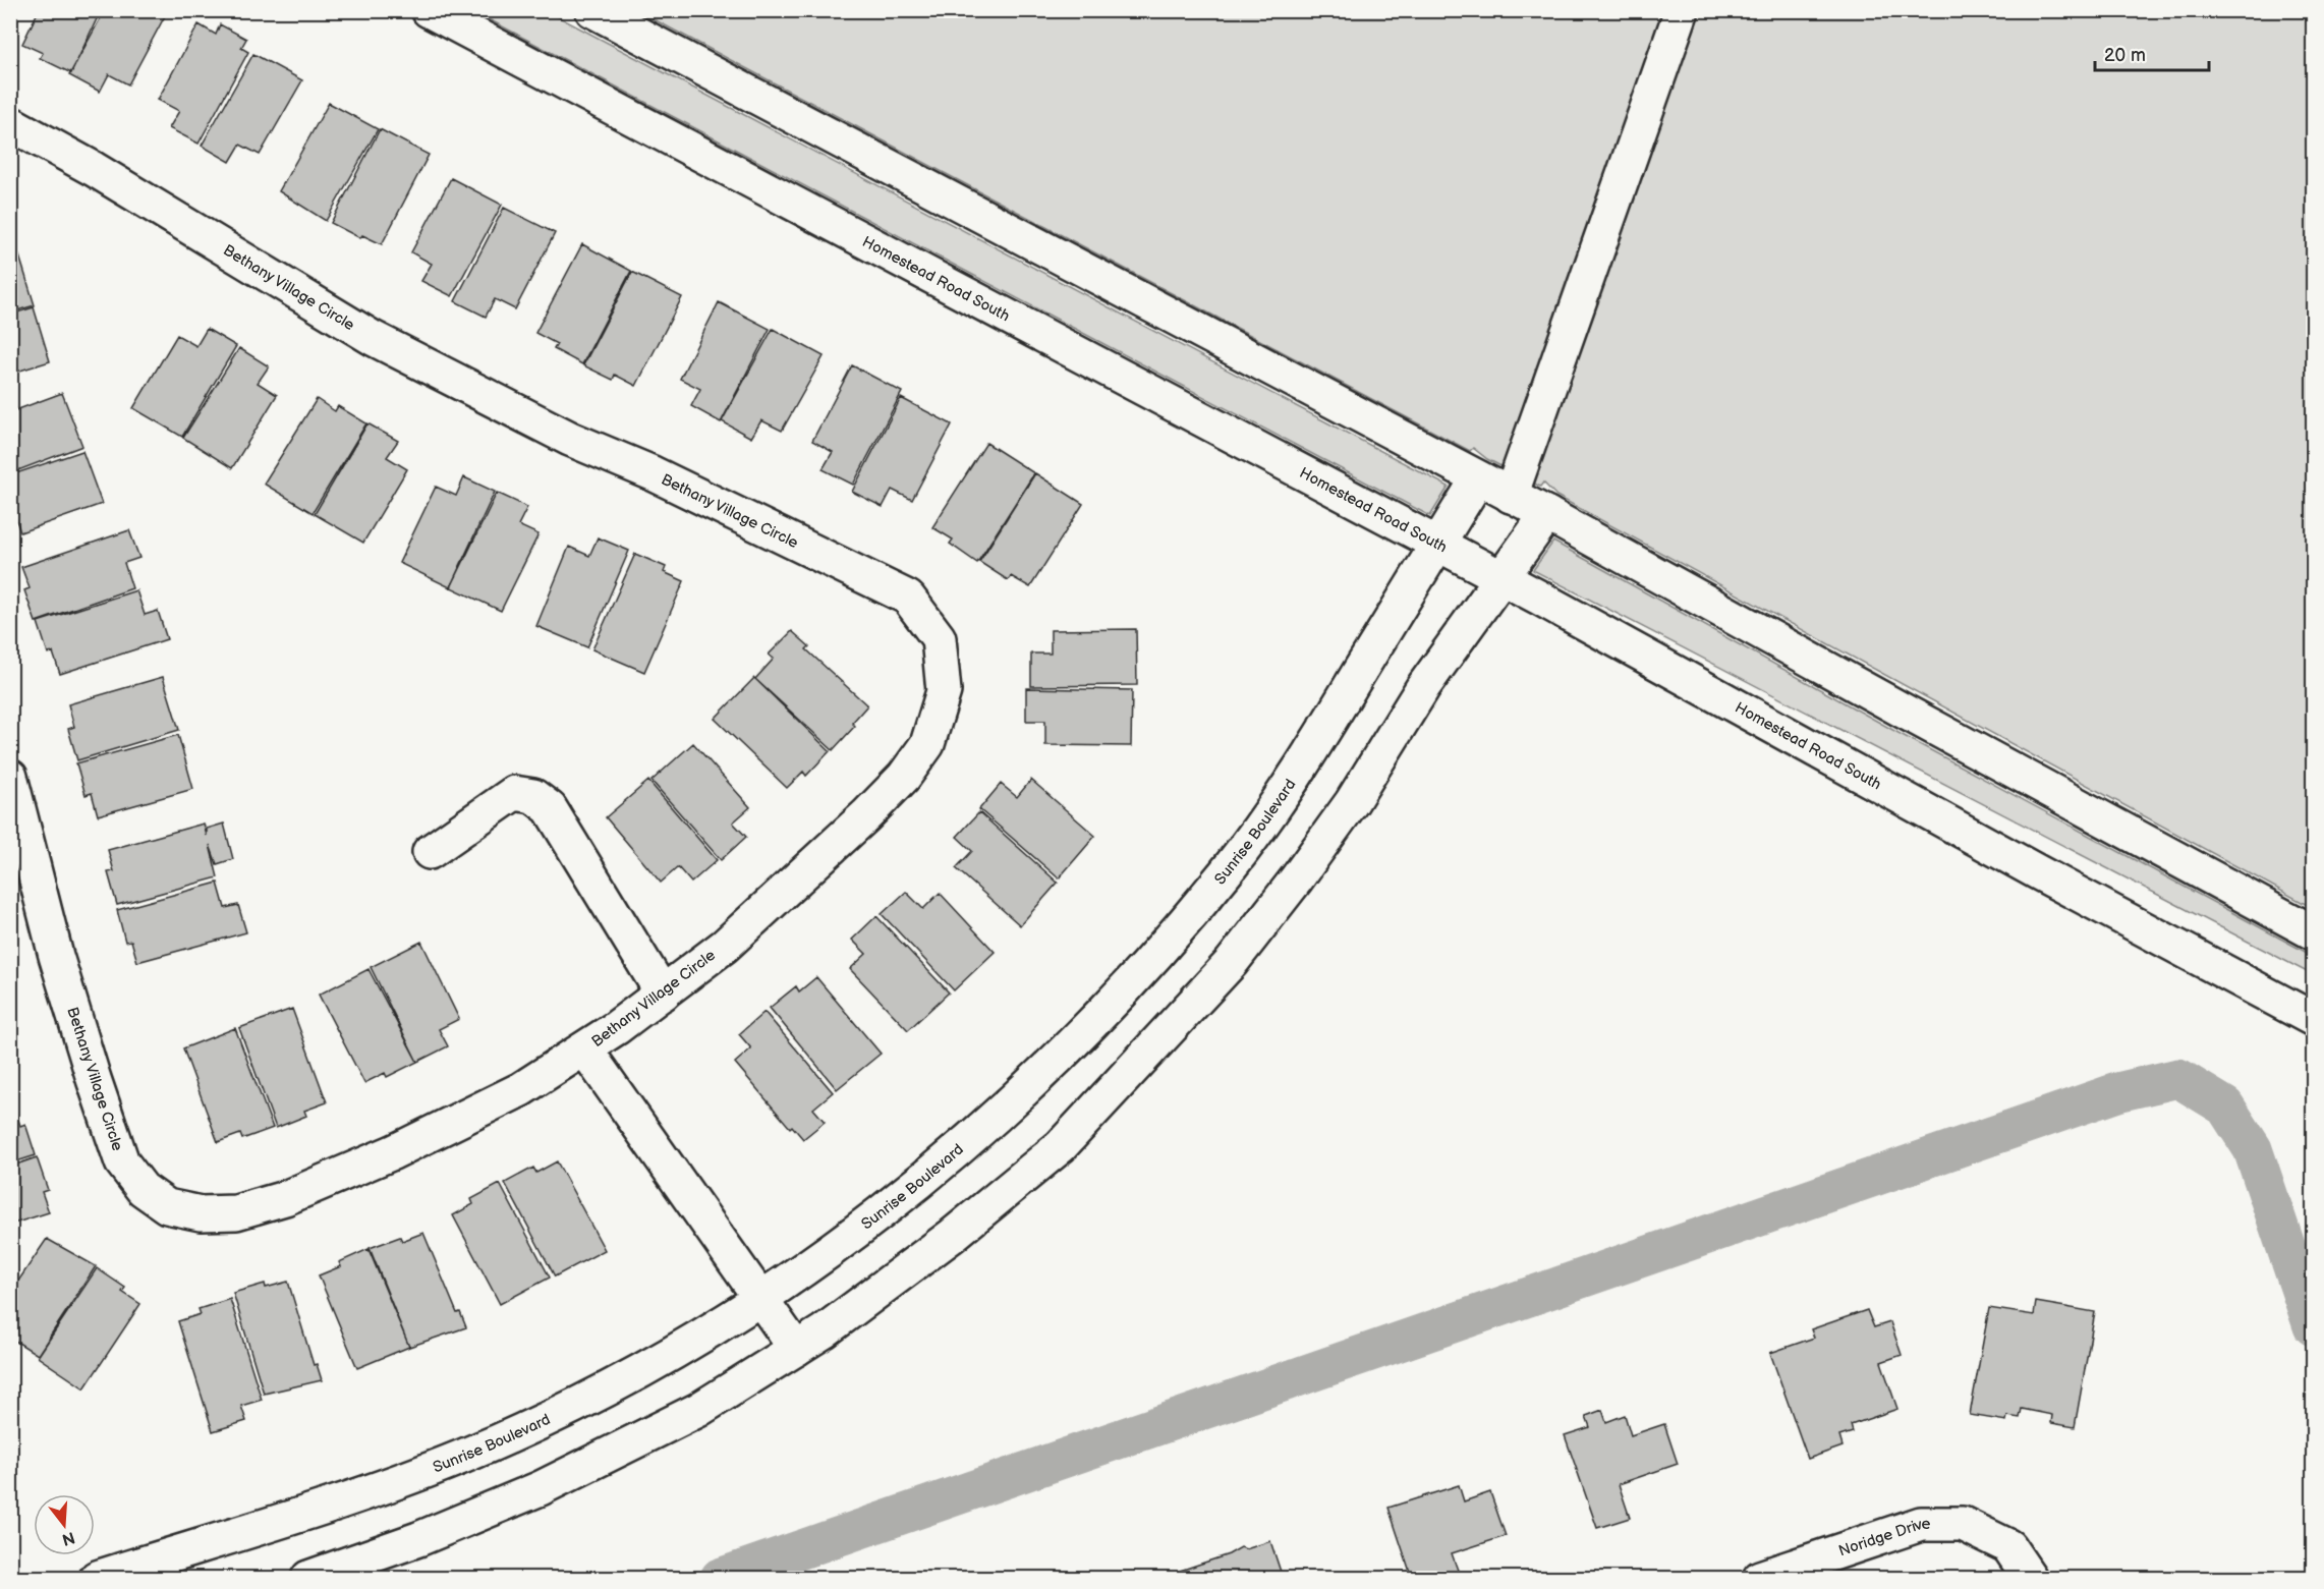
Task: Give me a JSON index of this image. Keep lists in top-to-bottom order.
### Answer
{
  "streets": {
    "street": [
      "Homestead Road South",
      "Bethany Village Circle",
      "Sunrise Boulevard",
      "Noridge Drive"
    ]
  },
  "crossings": [
    ["Homestead Road South", "Sunrise Boulevard"],
    ["Bethany Village Circle", "Sunrise Boulevard"]
  ],
  "scale_bar": "20 m",
  "north": "bottom"
}
